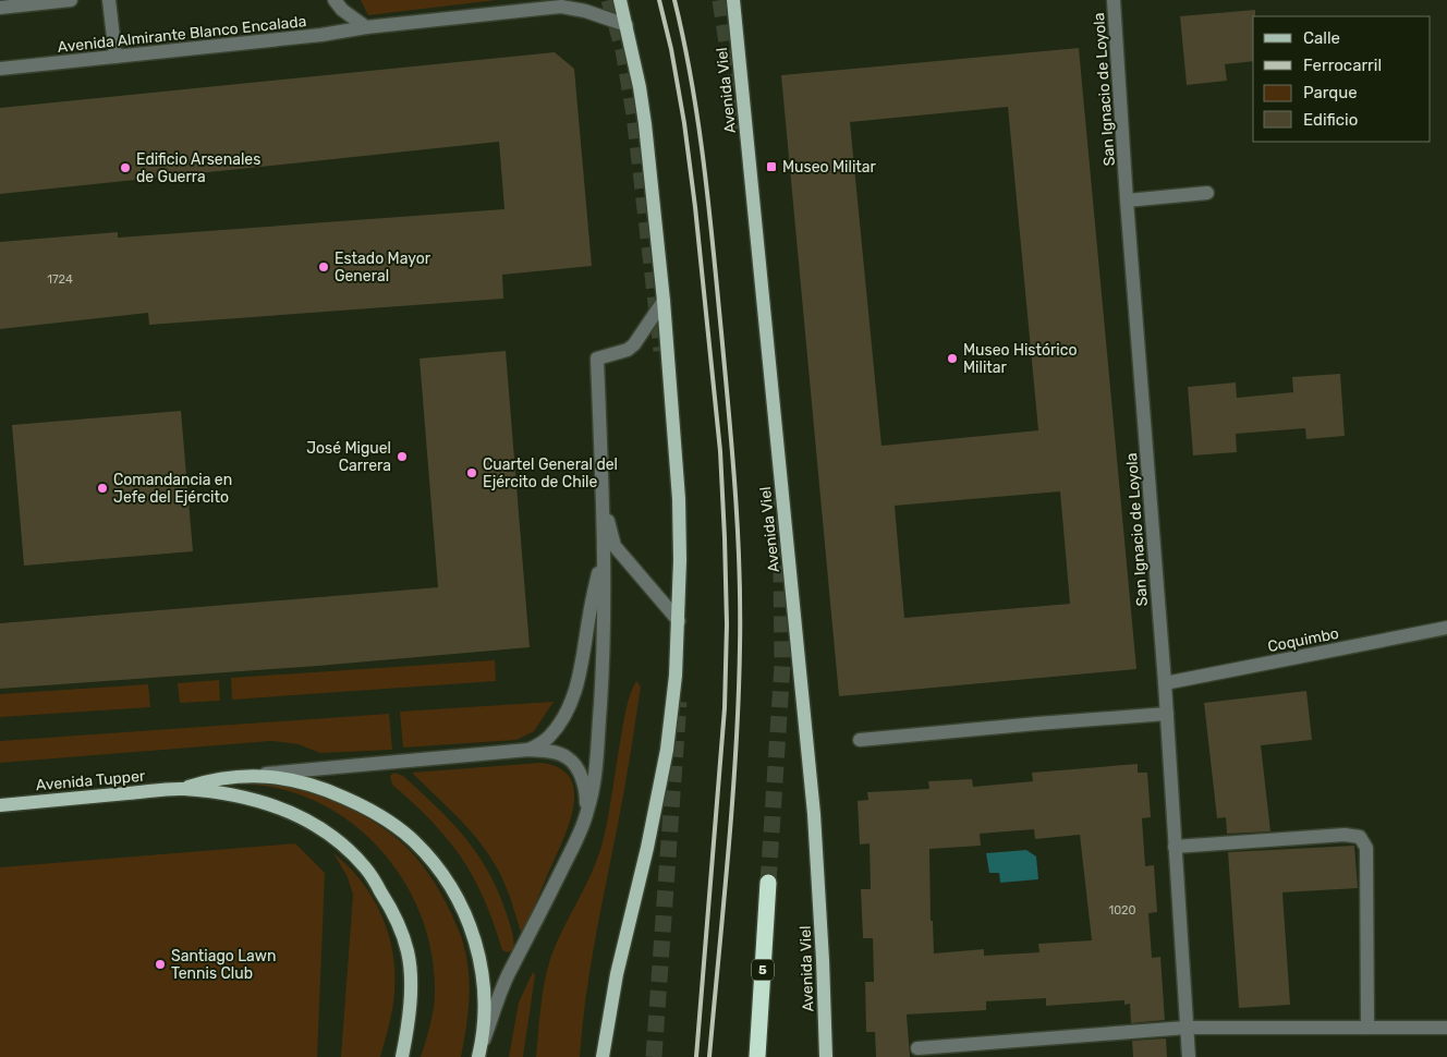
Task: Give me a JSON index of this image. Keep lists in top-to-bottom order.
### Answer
{
  "streets": {
    "highway": ["5"],
    "main road": ["Avenida Viel", "Avenida Tupper"],
    "street": ["Avenida Almirante Blanco Encalada", "San Ignacio de Loyola", "Coquimbo"]
  },
  "crossings": [
    ["San Ignacio de Loyola", "Coquimbo"]
  ],
  "places": {
    "transit": ["Museo Militar"],
    "other": [
      "Edificio Arsenales de Guerra",
      "Estado Mayor General",
      "Museo Histórico Militar",
      "José Miguel Carrera",
      "Cuartel General del Ejército de Chile",
      "Comandancia en Jefe del Ejército",
      "Santiago Lawn Tennis Club"
    ]
  },
  "house_numbers": ["1724", "1020"],
  "legend": [
    "Calle",
    "Ferrocarril",
    "Parque",
    "Edificio"
  ]
}
